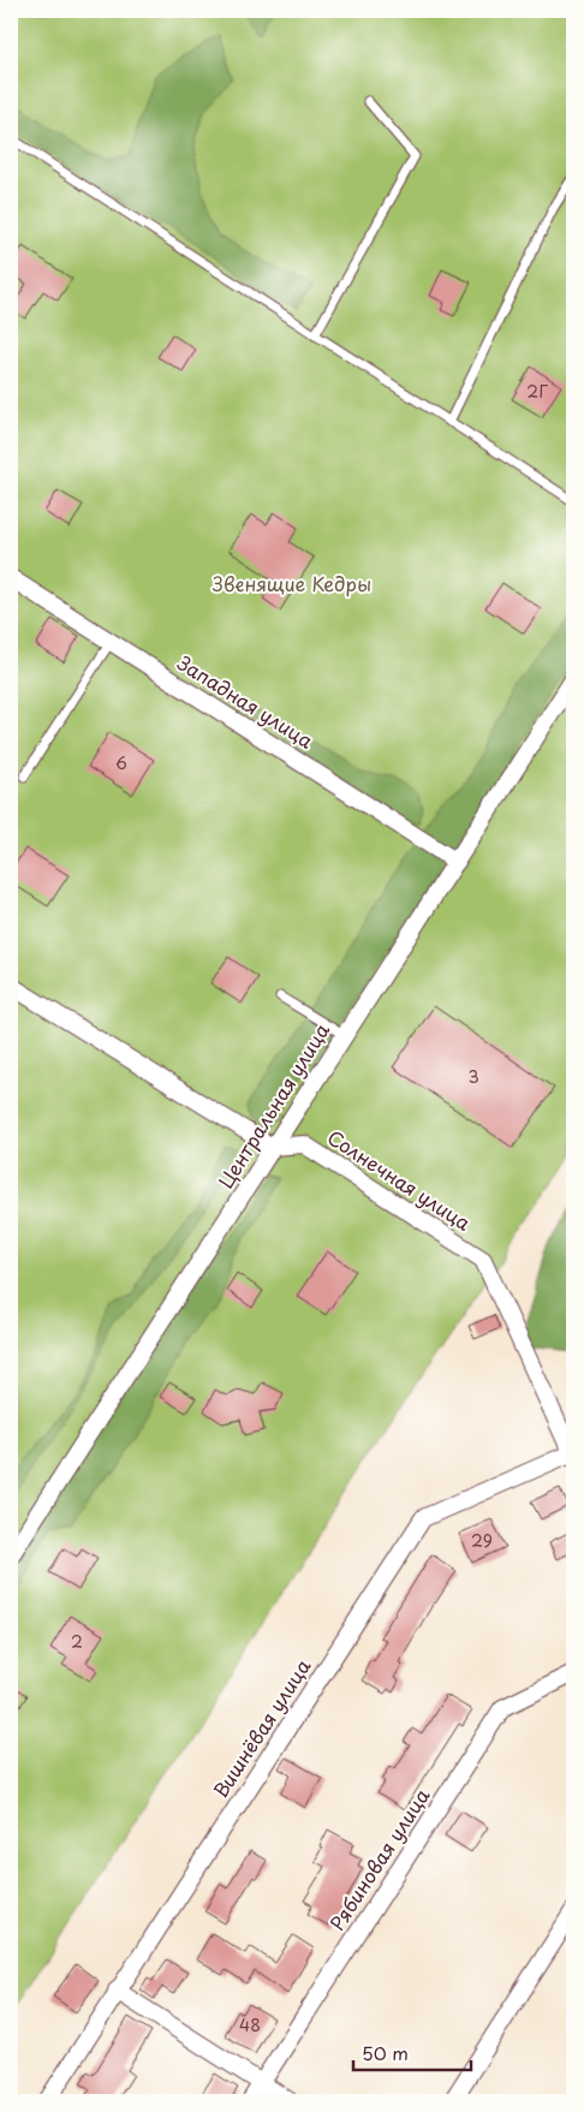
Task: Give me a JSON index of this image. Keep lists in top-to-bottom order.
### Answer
{
  "streets": {
    "street": [
      "Западная улица",
      "Центральная улица",
      "Солнечная улица",
      "Вишнёвая улица",
      "Рябиновая улица"
    ]
  },
  "crossings": [
    ["Западная улица", "Центральная улица"],
    ["Центральная улица", "Солнечная улица"],
    ["Солнечная улица", "Вишнёвая улица"]
  ],
  "parks": ["Звенящие Кедры"],
  "house_numbers": [
    "2Г",
    "6",
    "3",
    "29",
    "2",
    "48"
  ],
  "scale_bar": "50 m"
}
